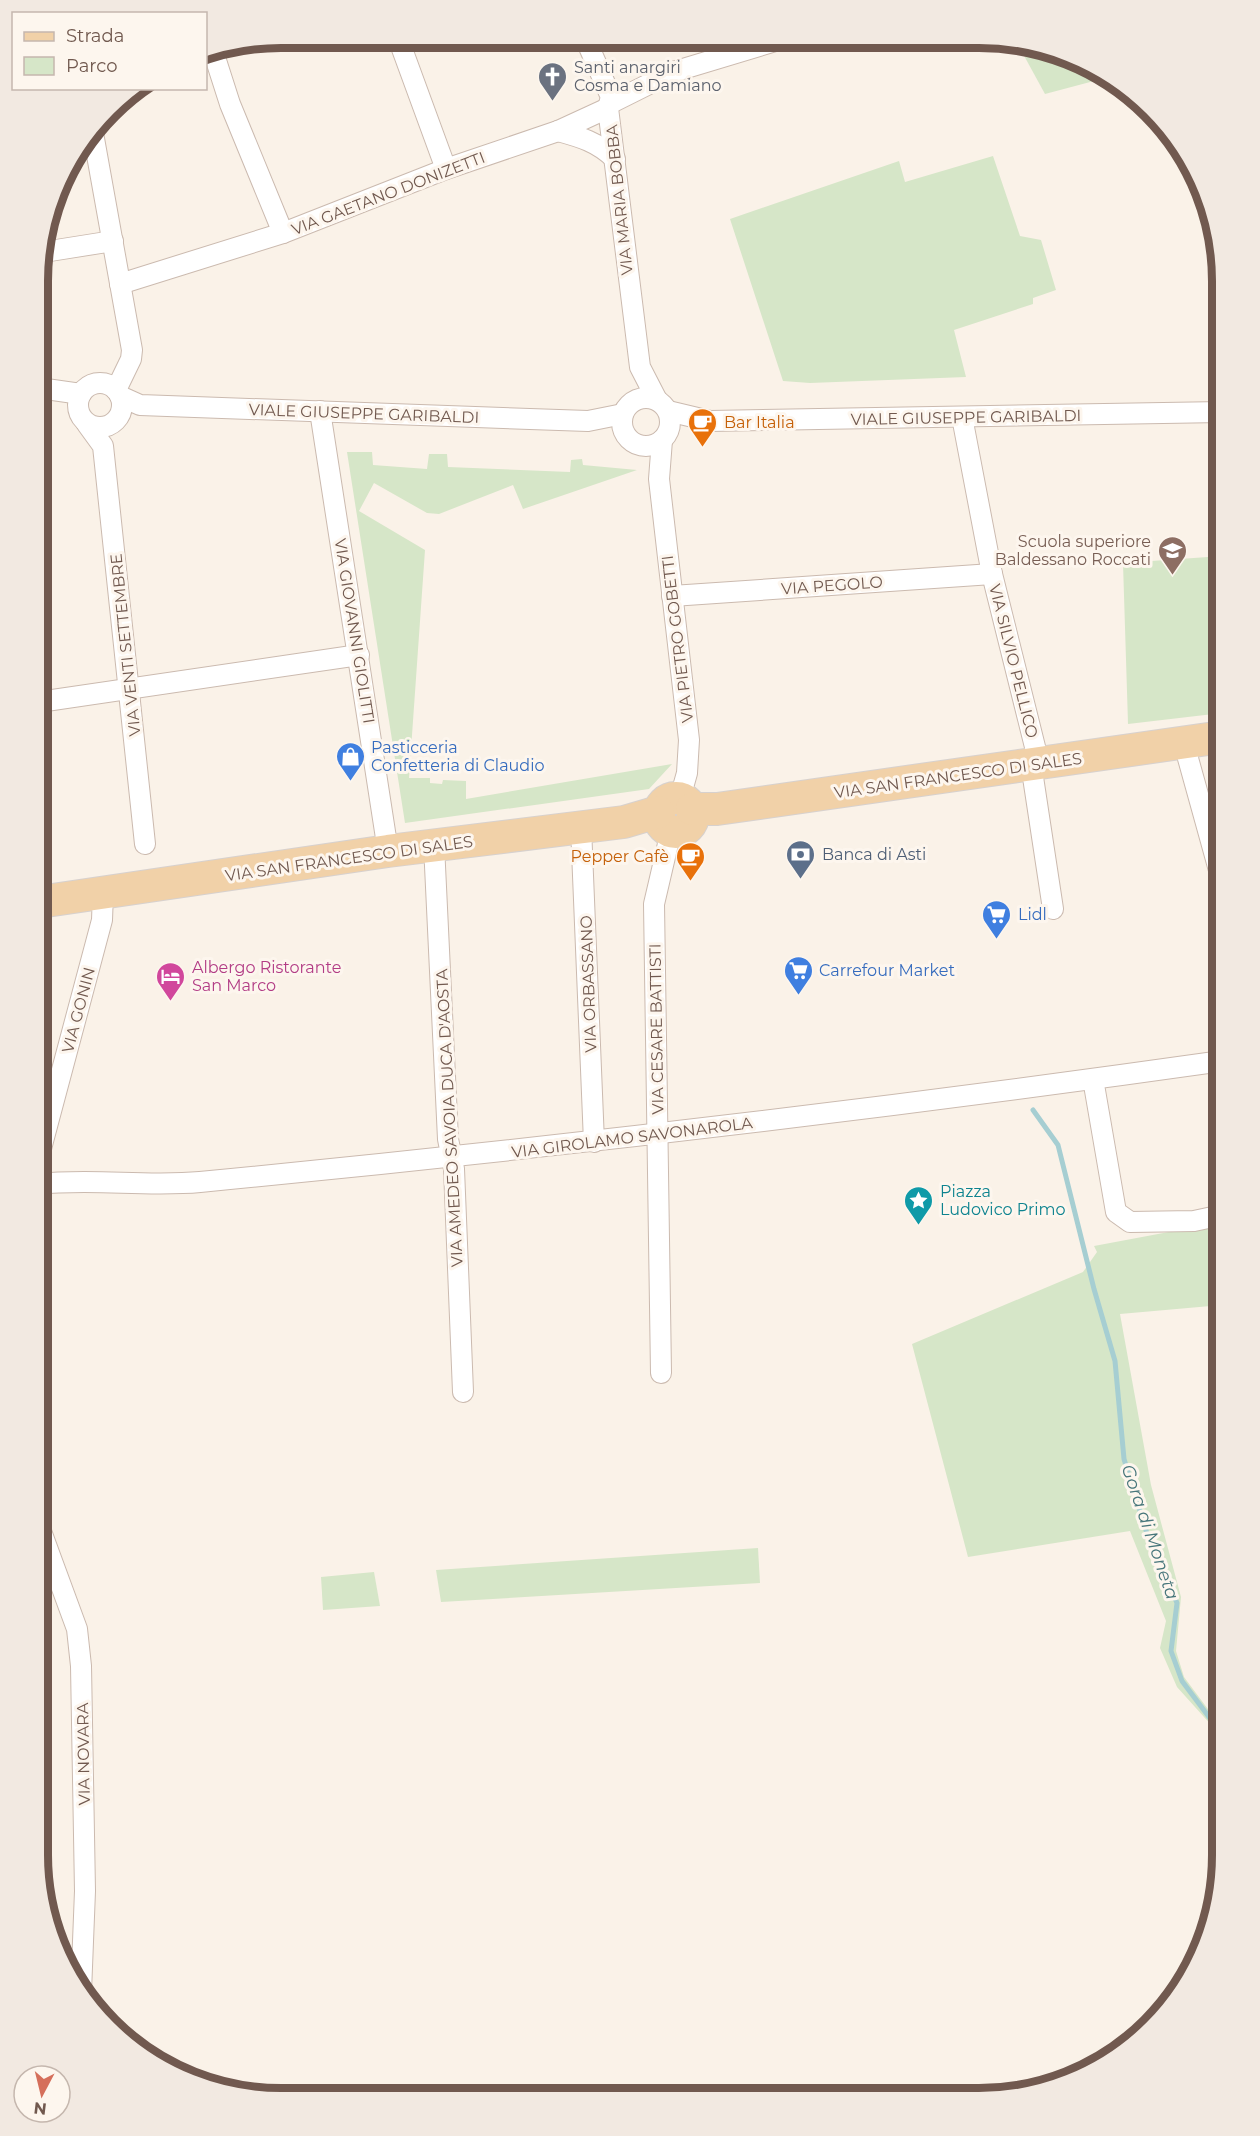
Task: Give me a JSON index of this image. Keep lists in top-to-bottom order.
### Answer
{
  "streets": {
    "main road": ["VIA SAN FRANCESCO DI SALES"],
    "street": [
      "VIA GAETANO DONIZETTI",
      "VIA MARIA BOBBA",
      "VIALE GIUSEPPE GARIBALDI",
      "VIA PEGOLO",
      "VIA GIOVANNI GIOLITTI",
      "VIA PIETRO GOBETTI",
      "VIA VENTI SETTEMBRE",
      "VIA SILVIO PELLICO",
      "VIA ORBASSANO",
      "VIA GONIN",
      "VIA CESARE BATTISTI",
      "VIA AMEDEO SAVOIA DUCA D'AOSTA",
      "VIA GIROLAMO SAVONAROLA",
      "VIA NOVARA"
    ]
  },
  "crossings": [
    ["VIA GAETANO DONIZETTI", "VIA MARIA BOBBA"],
    ["VIA MARIA BOBBA", "VIALE GIUSEPPE GARIBALDI"],
    ["VIA MARIA BOBBA", "VIA PIETRO GOBETTI"],
    ["VIALE GIUSEPPE GARIBALDI", "VIA GIOVANNI GIOLITTI"],
    ["VIALE GIUSEPPE GARIBALDI", "VIA PIETRO GOBETTI"],
    ["VIALE GIUSEPPE GARIBALDI", "VIA SILVIO PELLICO"],
    ["VIA PEGOLO", "VIA PIETRO GOBETTI"],
    ["VIA PEGOLO", "VIA SILVIO PELLICO"],
    ["VIA GIOVANNI GIOLITTI", "VIA SAN FRANCESCO DI SALES"],
    ["VIA PIETRO GOBETTI", "VIA SAN FRANCESCO DI SALES"],
    ["VIA PIETRO GOBETTI", "VIA CESARE BATTISTI"],
    ["VIA SILVIO PELLICO", "VIA SAN FRANCESCO DI SALES"],
    ["VIA SAN FRANCESCO DI SALES", "VIA ORBASSANO"],
    ["VIA SAN FRANCESCO DI SALES", "VIA GONIN"],
    ["VIA SAN FRANCESCO DI SALES", "VIA CESARE BATTISTI"],
    ["VIA SAN FRANCESCO DI SALES", "VIA AMEDEO SAVOIA DUCA D'AOSTA"],
    ["VIA ORBASSANO", "VIA GIROLAMO SAVONAROLA"],
    ["VIA CESARE BATTISTI", "VIA GIROLAMO SAVONAROLA"],
    ["VIA AMEDEO SAVOIA DUCA D'AOSTA", "VIA GIROLAMO SAVONAROLA"]
  ],
  "water": ["Gora di Moneta"],
  "places": {
    "church": ["Santi anargiri Cosma e Damiano"],
    "cafe": ["Bar Italia", "Pepper Cafè"],
    "school or university": ["Scuola superiore Baldessano Roccati"],
    "shop": ["Pasticceria Confetteria di Claudio"],
    "bank": ["Banca di Asti"],
    "supermarket": ["Lidl", "Carrefour Market"],
    "hotel": ["Albergo Ristorante San Marco"],
    "place": ["Piazza Ludovico Primo"]
  },
  "legend": ["Strada", "Parco"],
  "north": "bottom"
}
